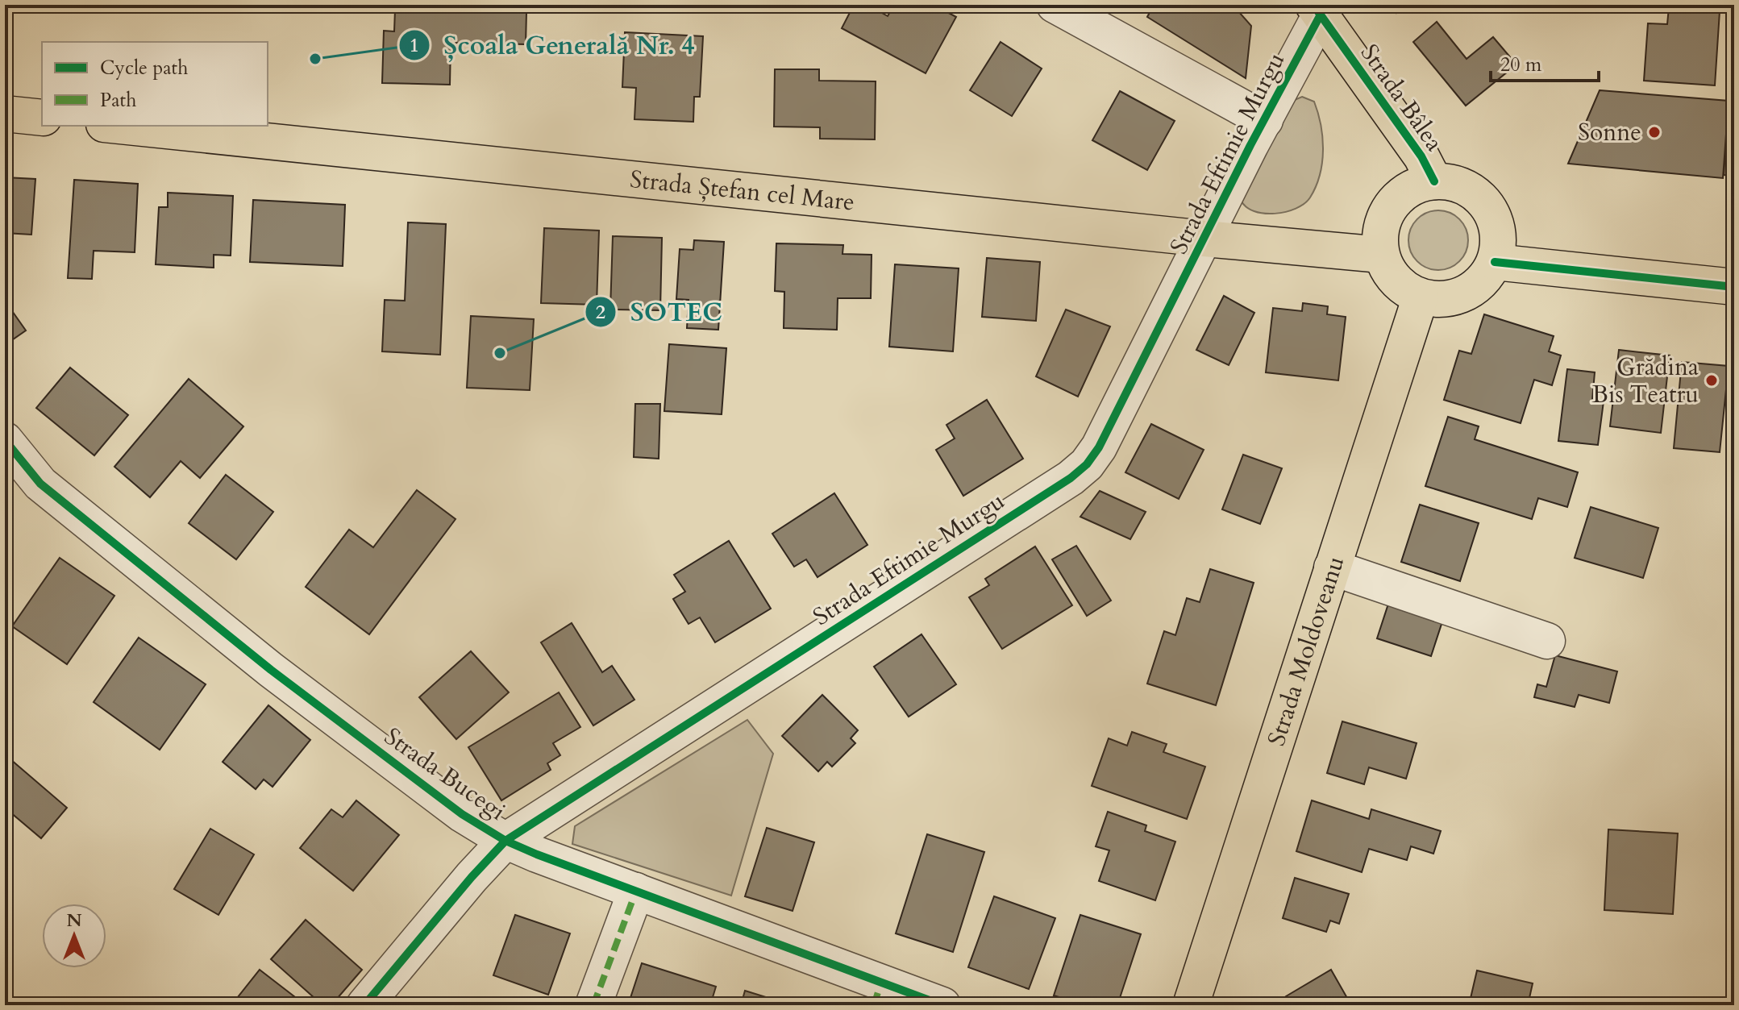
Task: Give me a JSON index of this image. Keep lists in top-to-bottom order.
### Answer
{
  "streets": {
    "main road": ["Strada Bâlea", "Strada Ștefan cel Mare", "Strada Moldoveanu"],
    "street": ["Strada Eftimie Murgu", "Strada Bucegi"]
  },
  "crossings": [
    ["Strada Bâlea", "Strada Eftimie Murgu"],
    ["Strada Bâlea", "Strada Ștefan cel Mare"],
    ["Strada Bâlea", "Strada Moldoveanu"],
    ["Strada Eftimie Murgu", "Strada Ștefan cel Mare"],
    ["Strada Eftimie Murgu", "Strada Bucegi"],
    ["Strada Ștefan cel Mare", "Strada Moldoveanu"]
  ],
  "places": [
    "Școala Generală Nr. 4",
    "Sonne",
    "SOTEC",
    "Grădina Bis Teatru"
  ],
  "legend": ["Cycle path", "Path"],
  "scale_bar": "20 m",
  "north": "top"
}
